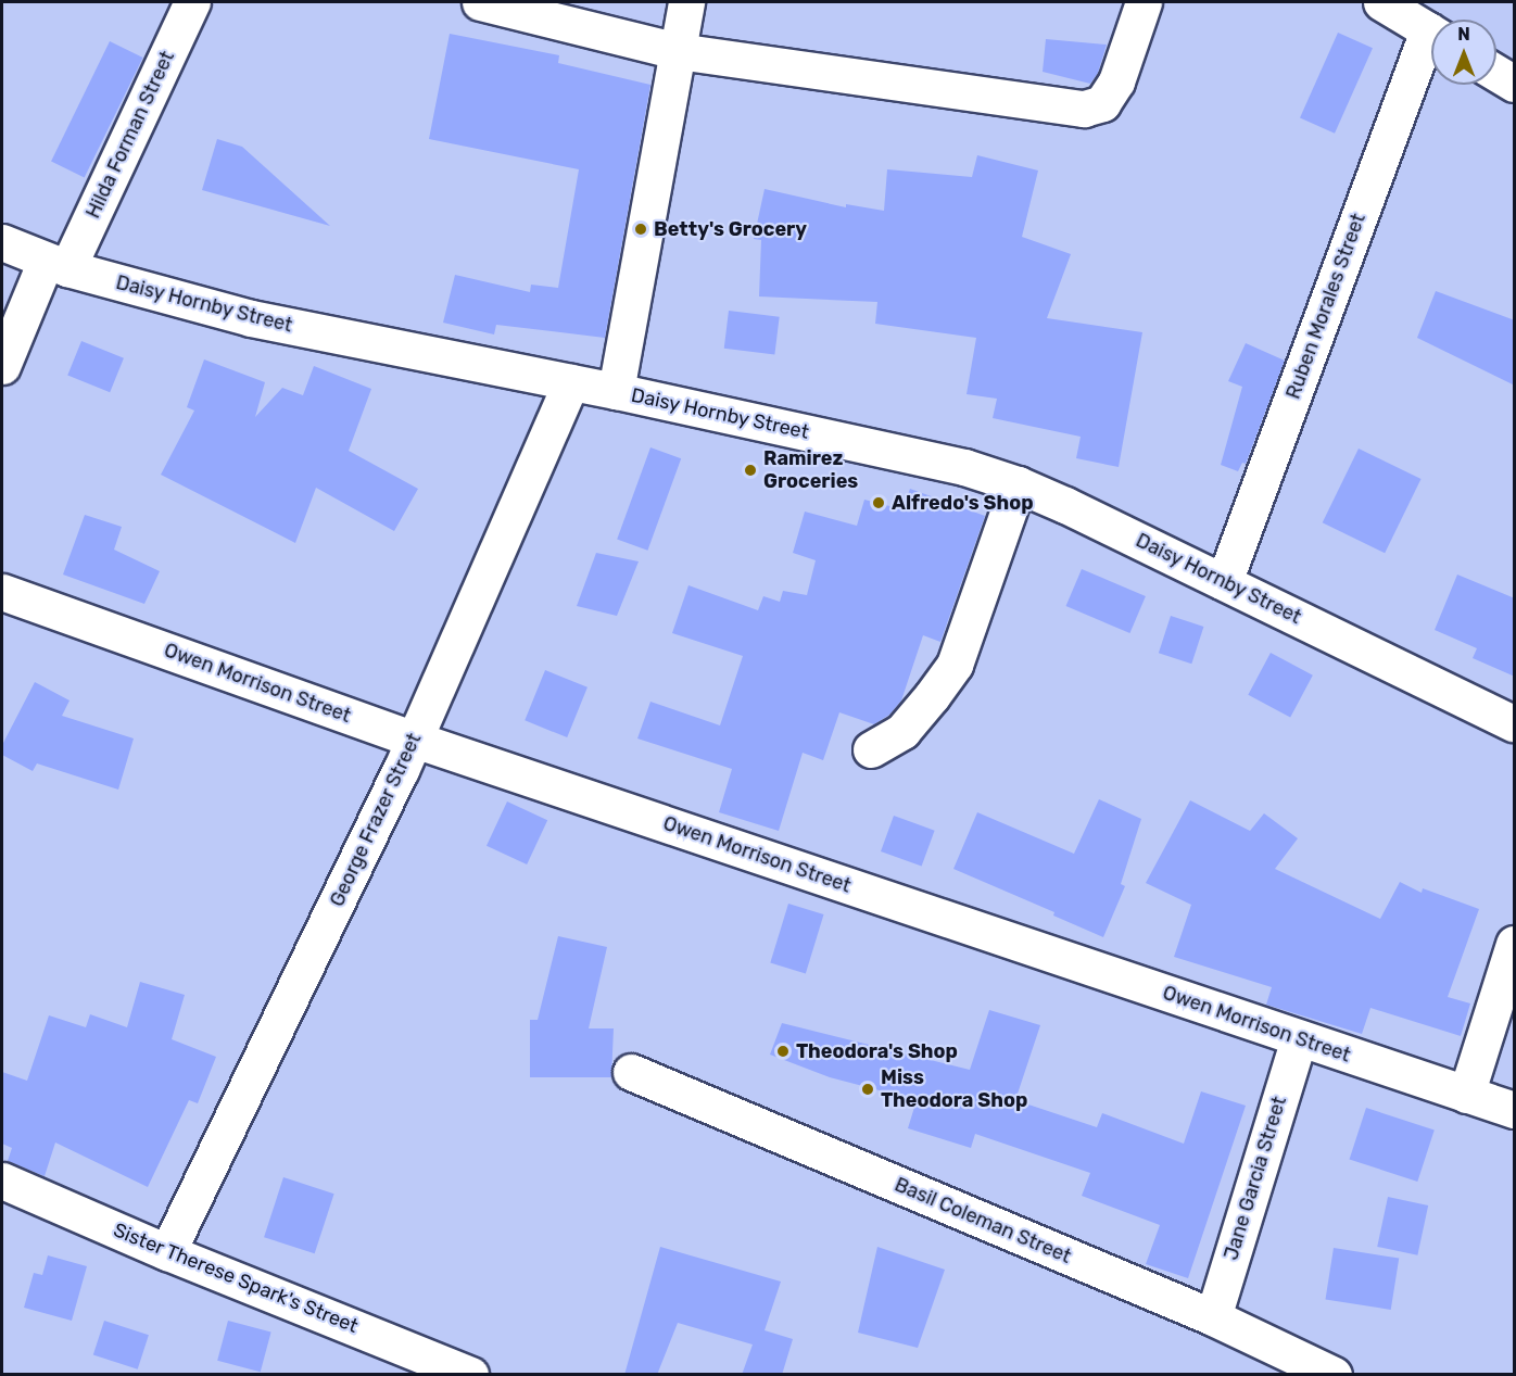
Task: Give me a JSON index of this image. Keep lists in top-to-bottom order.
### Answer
{
  "streets": {
    "street": [
      "Hilda Forman Street",
      "Daisy Hornby Street",
      "Ruben Morales Street",
      "Owen Morrison Street",
      "George Frazer Street",
      "Jane Garcia Street",
      "Basil Coleman Street",
      "Sister Therese Spark's Street"
    ]
  },
  "crossings": [
    ["Hilda Forman Street", "Daisy Hornby Street"],
    ["Daisy Hornby Street", "Ruben Morales Street"],
    ["Daisy Hornby Street", "George Frazer Street"],
    ["Owen Morrison Street", "George Frazer Street"],
    ["Owen Morrison Street", "Jane Garcia Street"],
    ["George Frazer Street", "Sister Therese Spark's Street"],
    ["Jane Garcia Street", "Basil Coleman Street"]
  ],
  "places": [
    "Betty's Grocery",
    "Ramirez Groceries",
    "Alfredo's Shop",
    "Theodora's Shop",
    "Miss Theodora Shop"
  ],
  "north": "top"
}
